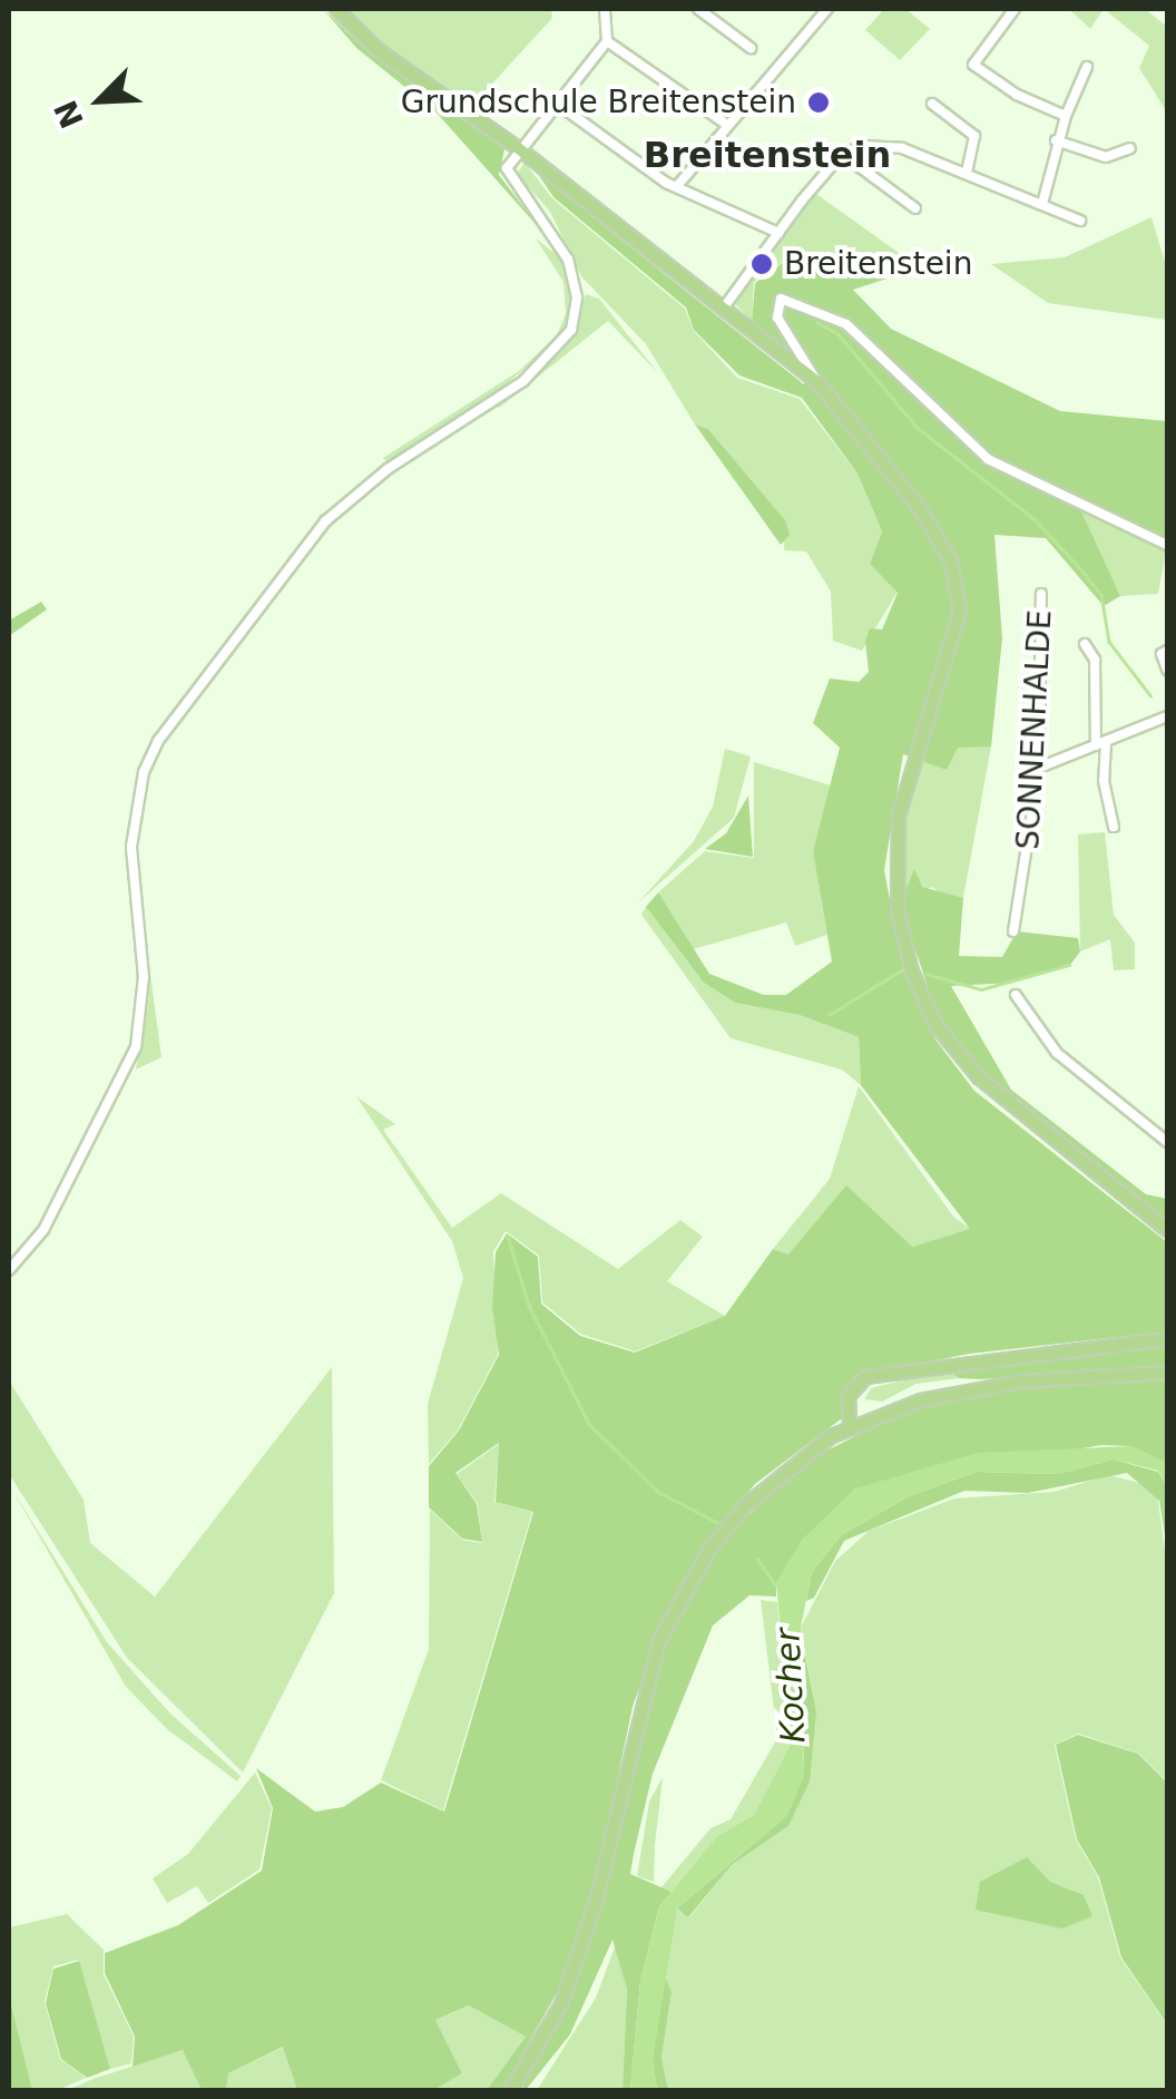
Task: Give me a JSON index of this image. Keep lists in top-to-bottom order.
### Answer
{
  "streets": {
    "street": ["SONNENHALDE"]
  },
  "districts": ["Breitenstein"],
  "water": ["Kocher"],
  "places": ["Grundschule Breitenstein", "Breitenstein"],
  "north": "bottom left"
}
